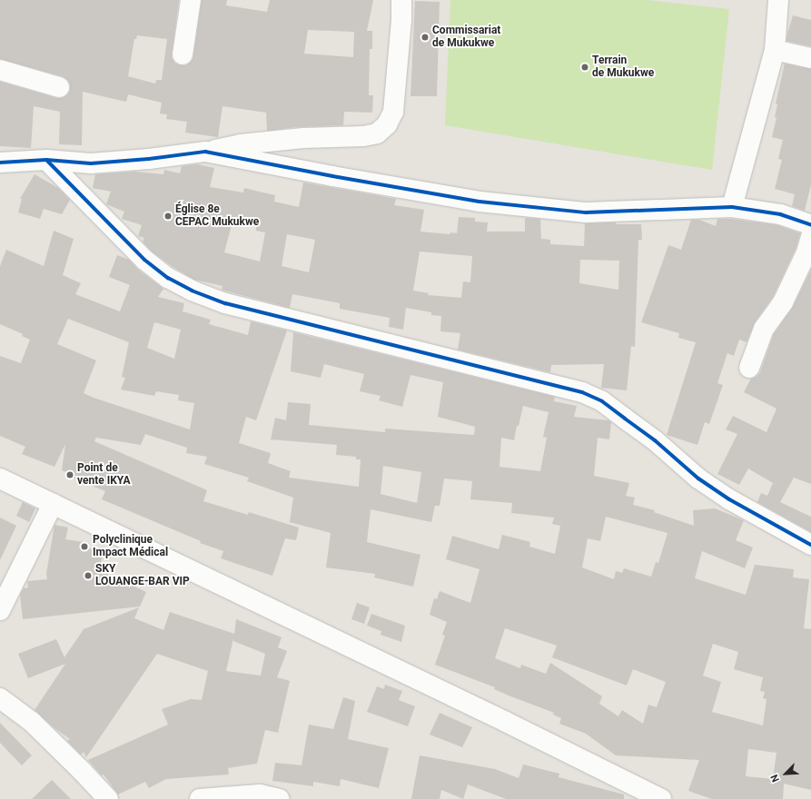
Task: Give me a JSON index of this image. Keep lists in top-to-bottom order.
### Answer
{
  "places": [
    "Commissariat de Mukukwe",
    "Terrain de Mukukwe",
    "Église 8e CEPAC Mukukwe",
    "Point de vente IKYA",
    "Polyclinique Impact Médical",
    "SKY LOUANGE-BAR VIP"
  ],
  "north": "bottom left"
}
